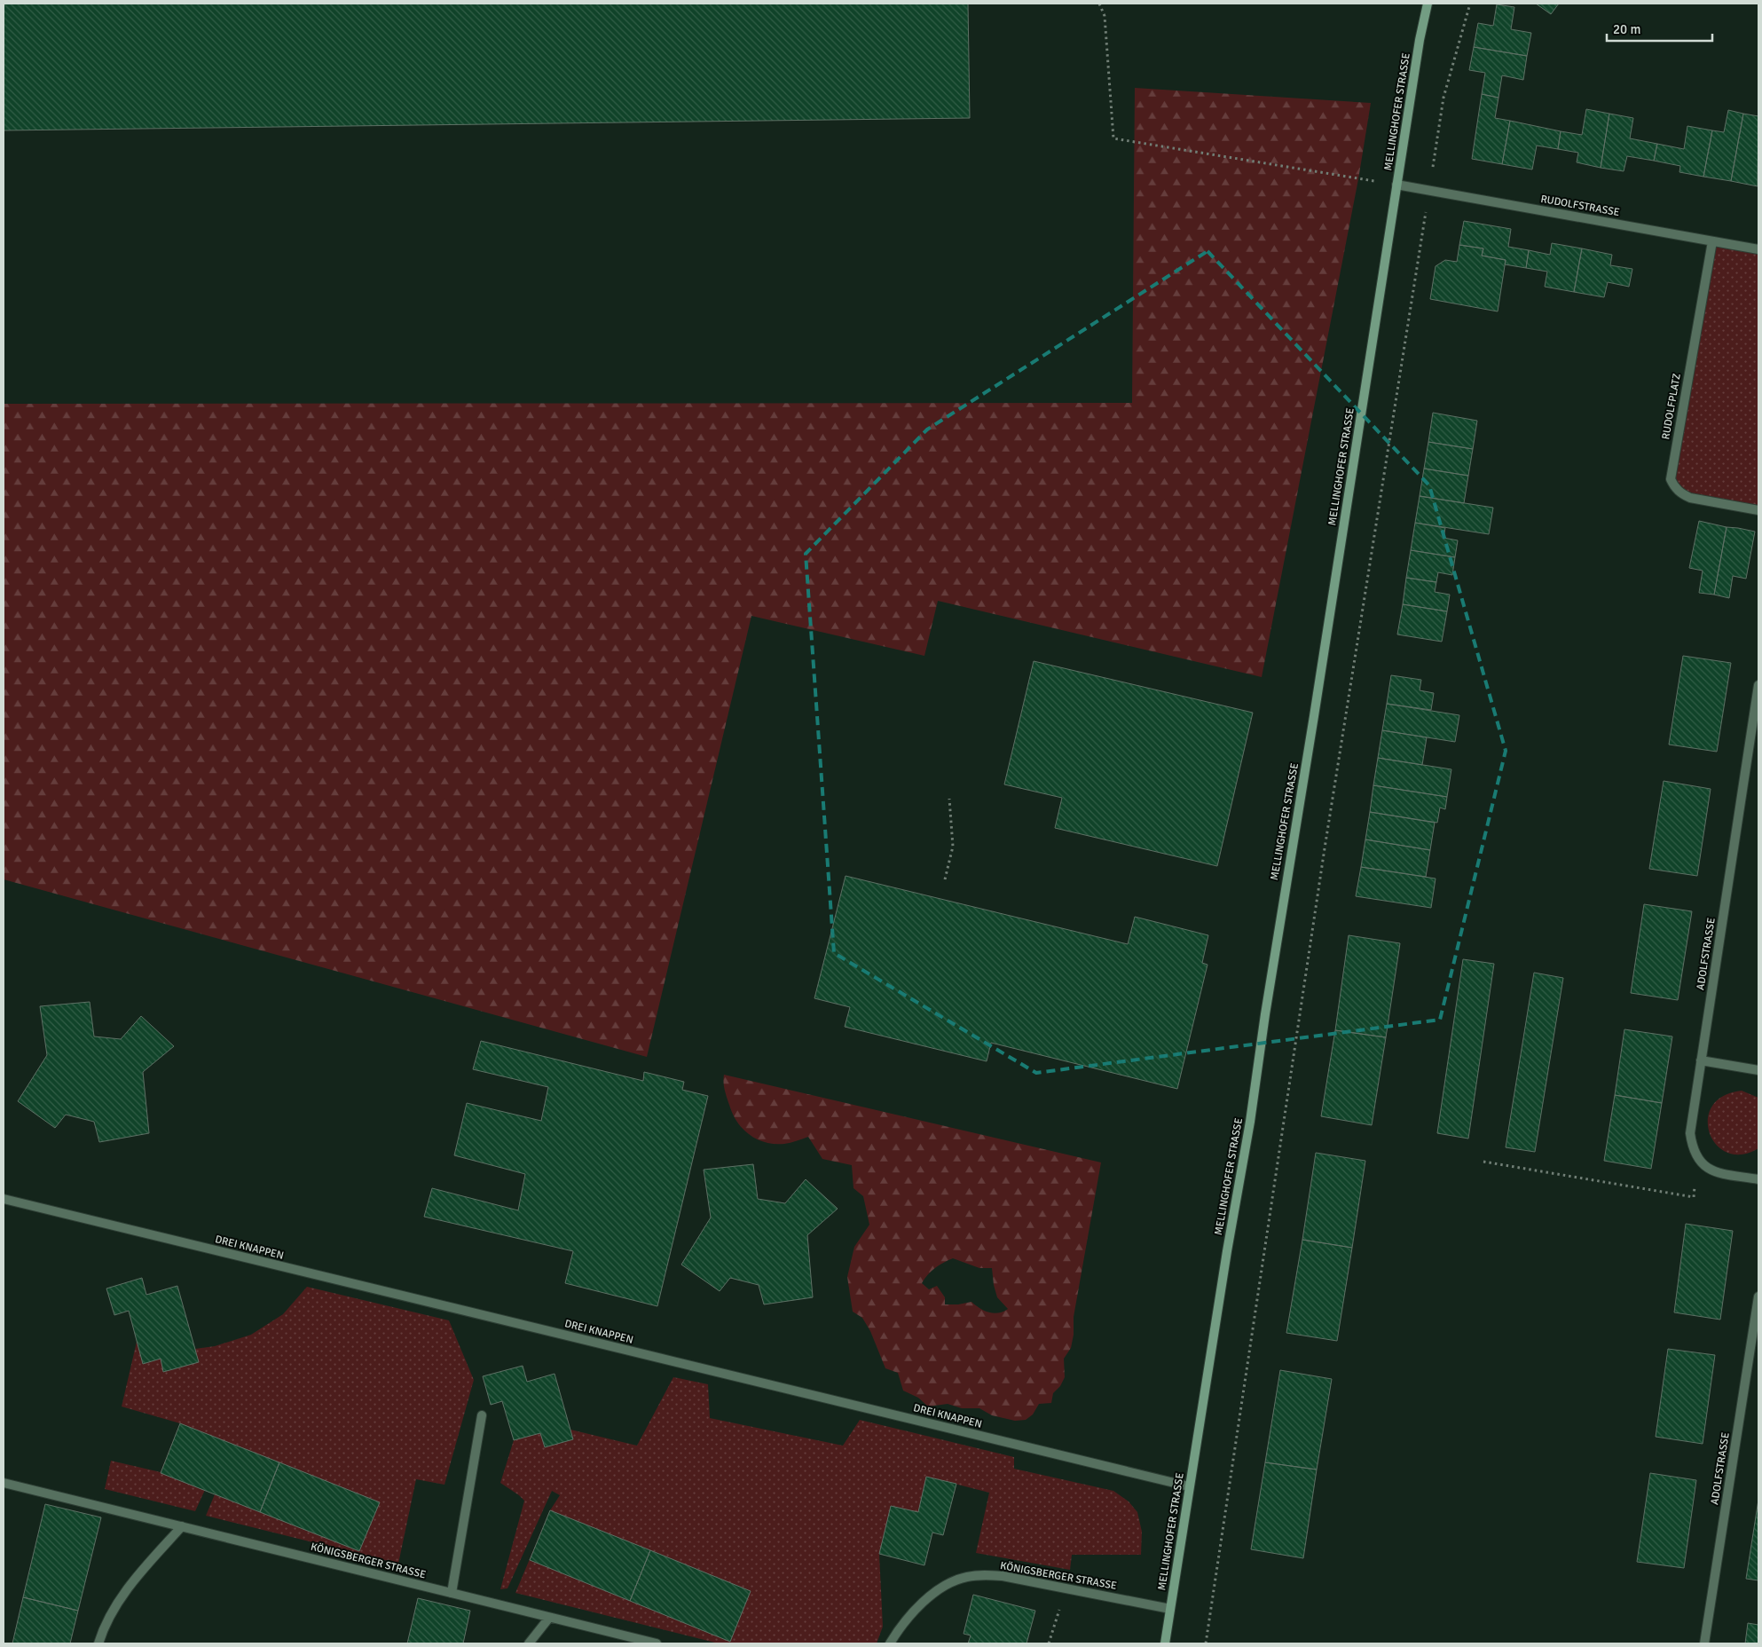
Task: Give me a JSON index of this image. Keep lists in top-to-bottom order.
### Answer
{
  "streets": {
    "main road": ["MELLINGHOFER STRASSE"],
    "street": [
      "RUDOLFSTRASSE",
      "RUDOLFPLATZ",
      "ADOLFSTRASSE",
      "DREI KNAPPEN",
      "KÖNIGSBERGER STRASSE"
    ]
  },
  "crossings": [
    ["MELLINGHOFER STRASSE", "RUDOLFSTRASSE"],
    ["MELLINGHOFER STRASSE", "DREI KNAPPEN"],
    ["MELLINGHOFER STRASSE", "KÖNIGSBERGER STRASSE"],
    ["RUDOLFSTRASSE", "RUDOLFPLATZ"]
  ],
  "scale_bar": "20 m"
}
